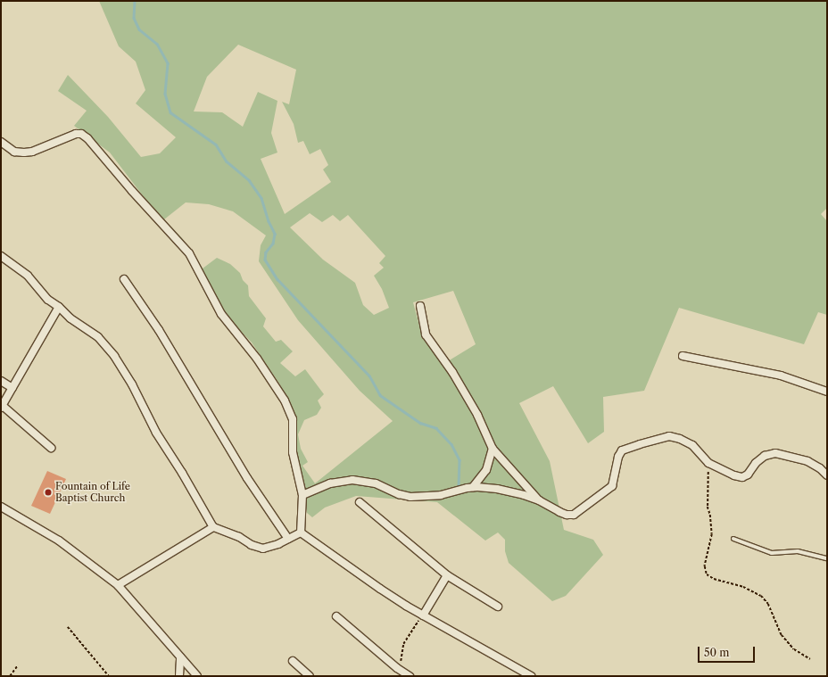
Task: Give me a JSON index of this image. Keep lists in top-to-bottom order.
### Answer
{
  "places": ["Fountain of Life Baptist Church"],
  "scale_bar": "50 m"
}
